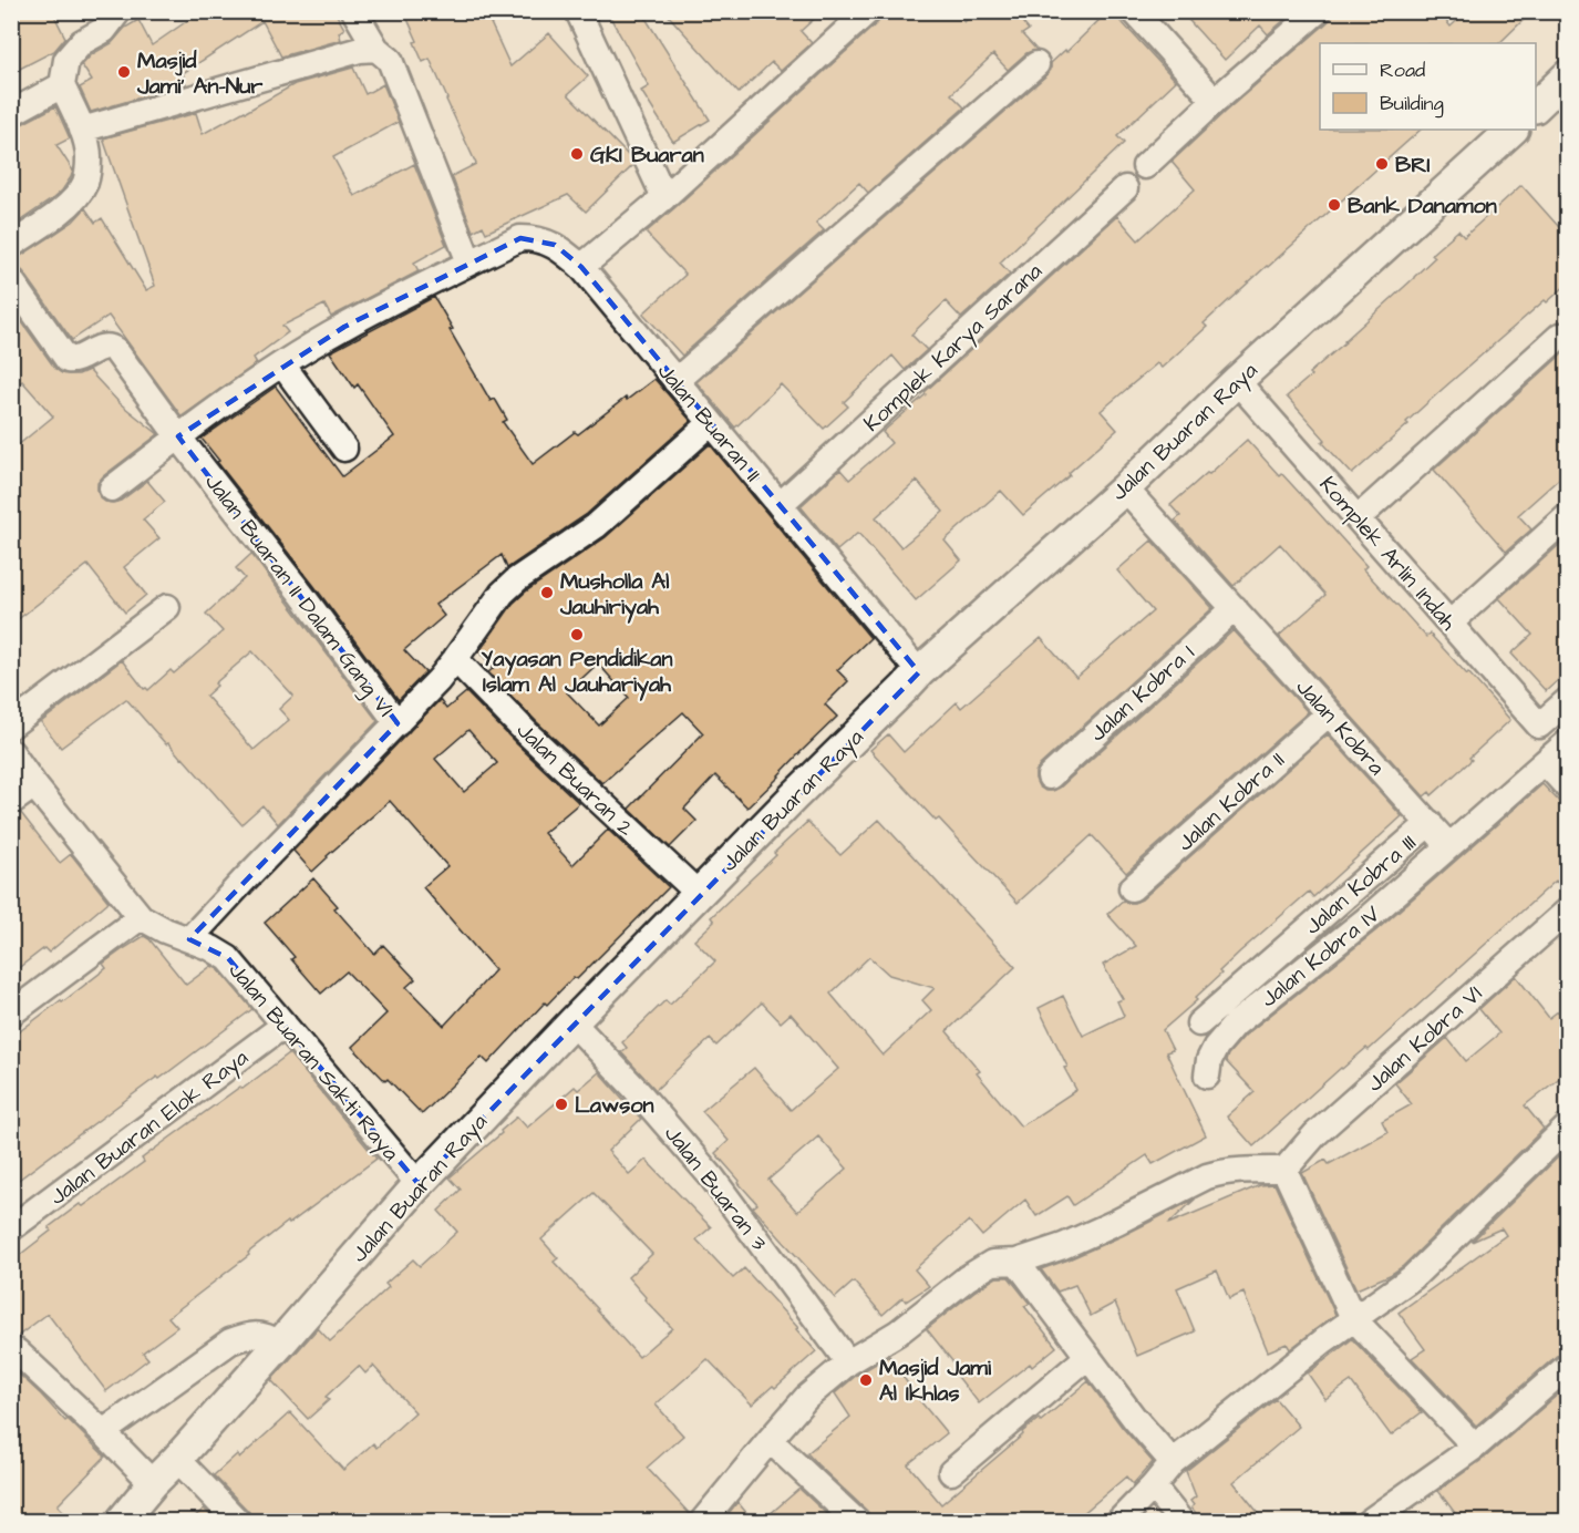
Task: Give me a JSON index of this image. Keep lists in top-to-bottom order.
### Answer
{
  "streets": {
    "street": [
      "Komplek Karya Sarana",
      "Jalan Buaran II",
      "Jalan Buaran Raya",
      "Komplek Arlin Indah",
      "Jalan Buaran II Dalam Gang VI",
      "Jalan Kobra I",
      "Jalan Kobra",
      "Jalan Buaran 2",
      "Jalan Kobra II",
      "Jalan Kobra III",
      "Jalan Kobra IV",
      "Jalan Kobra VI",
      "Jalan Buaran Sakti Raya",
      "Jalan Buaran Elok Raya",
      "Jalan Buaran 3"
    ]
  },
  "crossings": [
    ["Komplek Karya Sarana", "Jalan Buaran II"],
    ["Jalan Buaran II", "Jalan Buaran Raya"],
    ["Jalan Buaran II", "Jalan Buaran II Dalam Gang VI"],
    ["Jalan Buaran Raya", "Komplek Arlin Indah"],
    ["Jalan Buaran Raya", "Jalan Kobra"],
    ["Jalan Buaran Raya", "Jalan Buaran 2"],
    ["Jalan Buaran Raya", "Jalan Buaran Sakti Raya"],
    ["Jalan Buaran Raya", "Jalan Buaran 3"],
    ["Jalan Buaran II Dalam Gang VI", "Jalan Buaran 2"],
    ["Jalan Kobra I", "Jalan Kobra"],
    ["Jalan Kobra", "Jalan Kobra II"],
    ["Jalan Kobra", "Jalan Kobra III"],
    ["Jalan Kobra", "Jalan Kobra IV"],
    ["Jalan Buaran Sakti Raya", "Jalan Buaran Elok Raya"]
  ],
  "places": [
    "Masjid Jami' An-Nur",
    "GKI Buaran",
    "BRI",
    "Bank Danamon",
    "Musholla Al Jauhiriyah",
    "Yayasan Pendidikan Islam Al Jauhariyah",
    "Lawson",
    "Masjid Jami Al Ikhlas"
  ],
  "legend": ["Road", "Building"]
}
